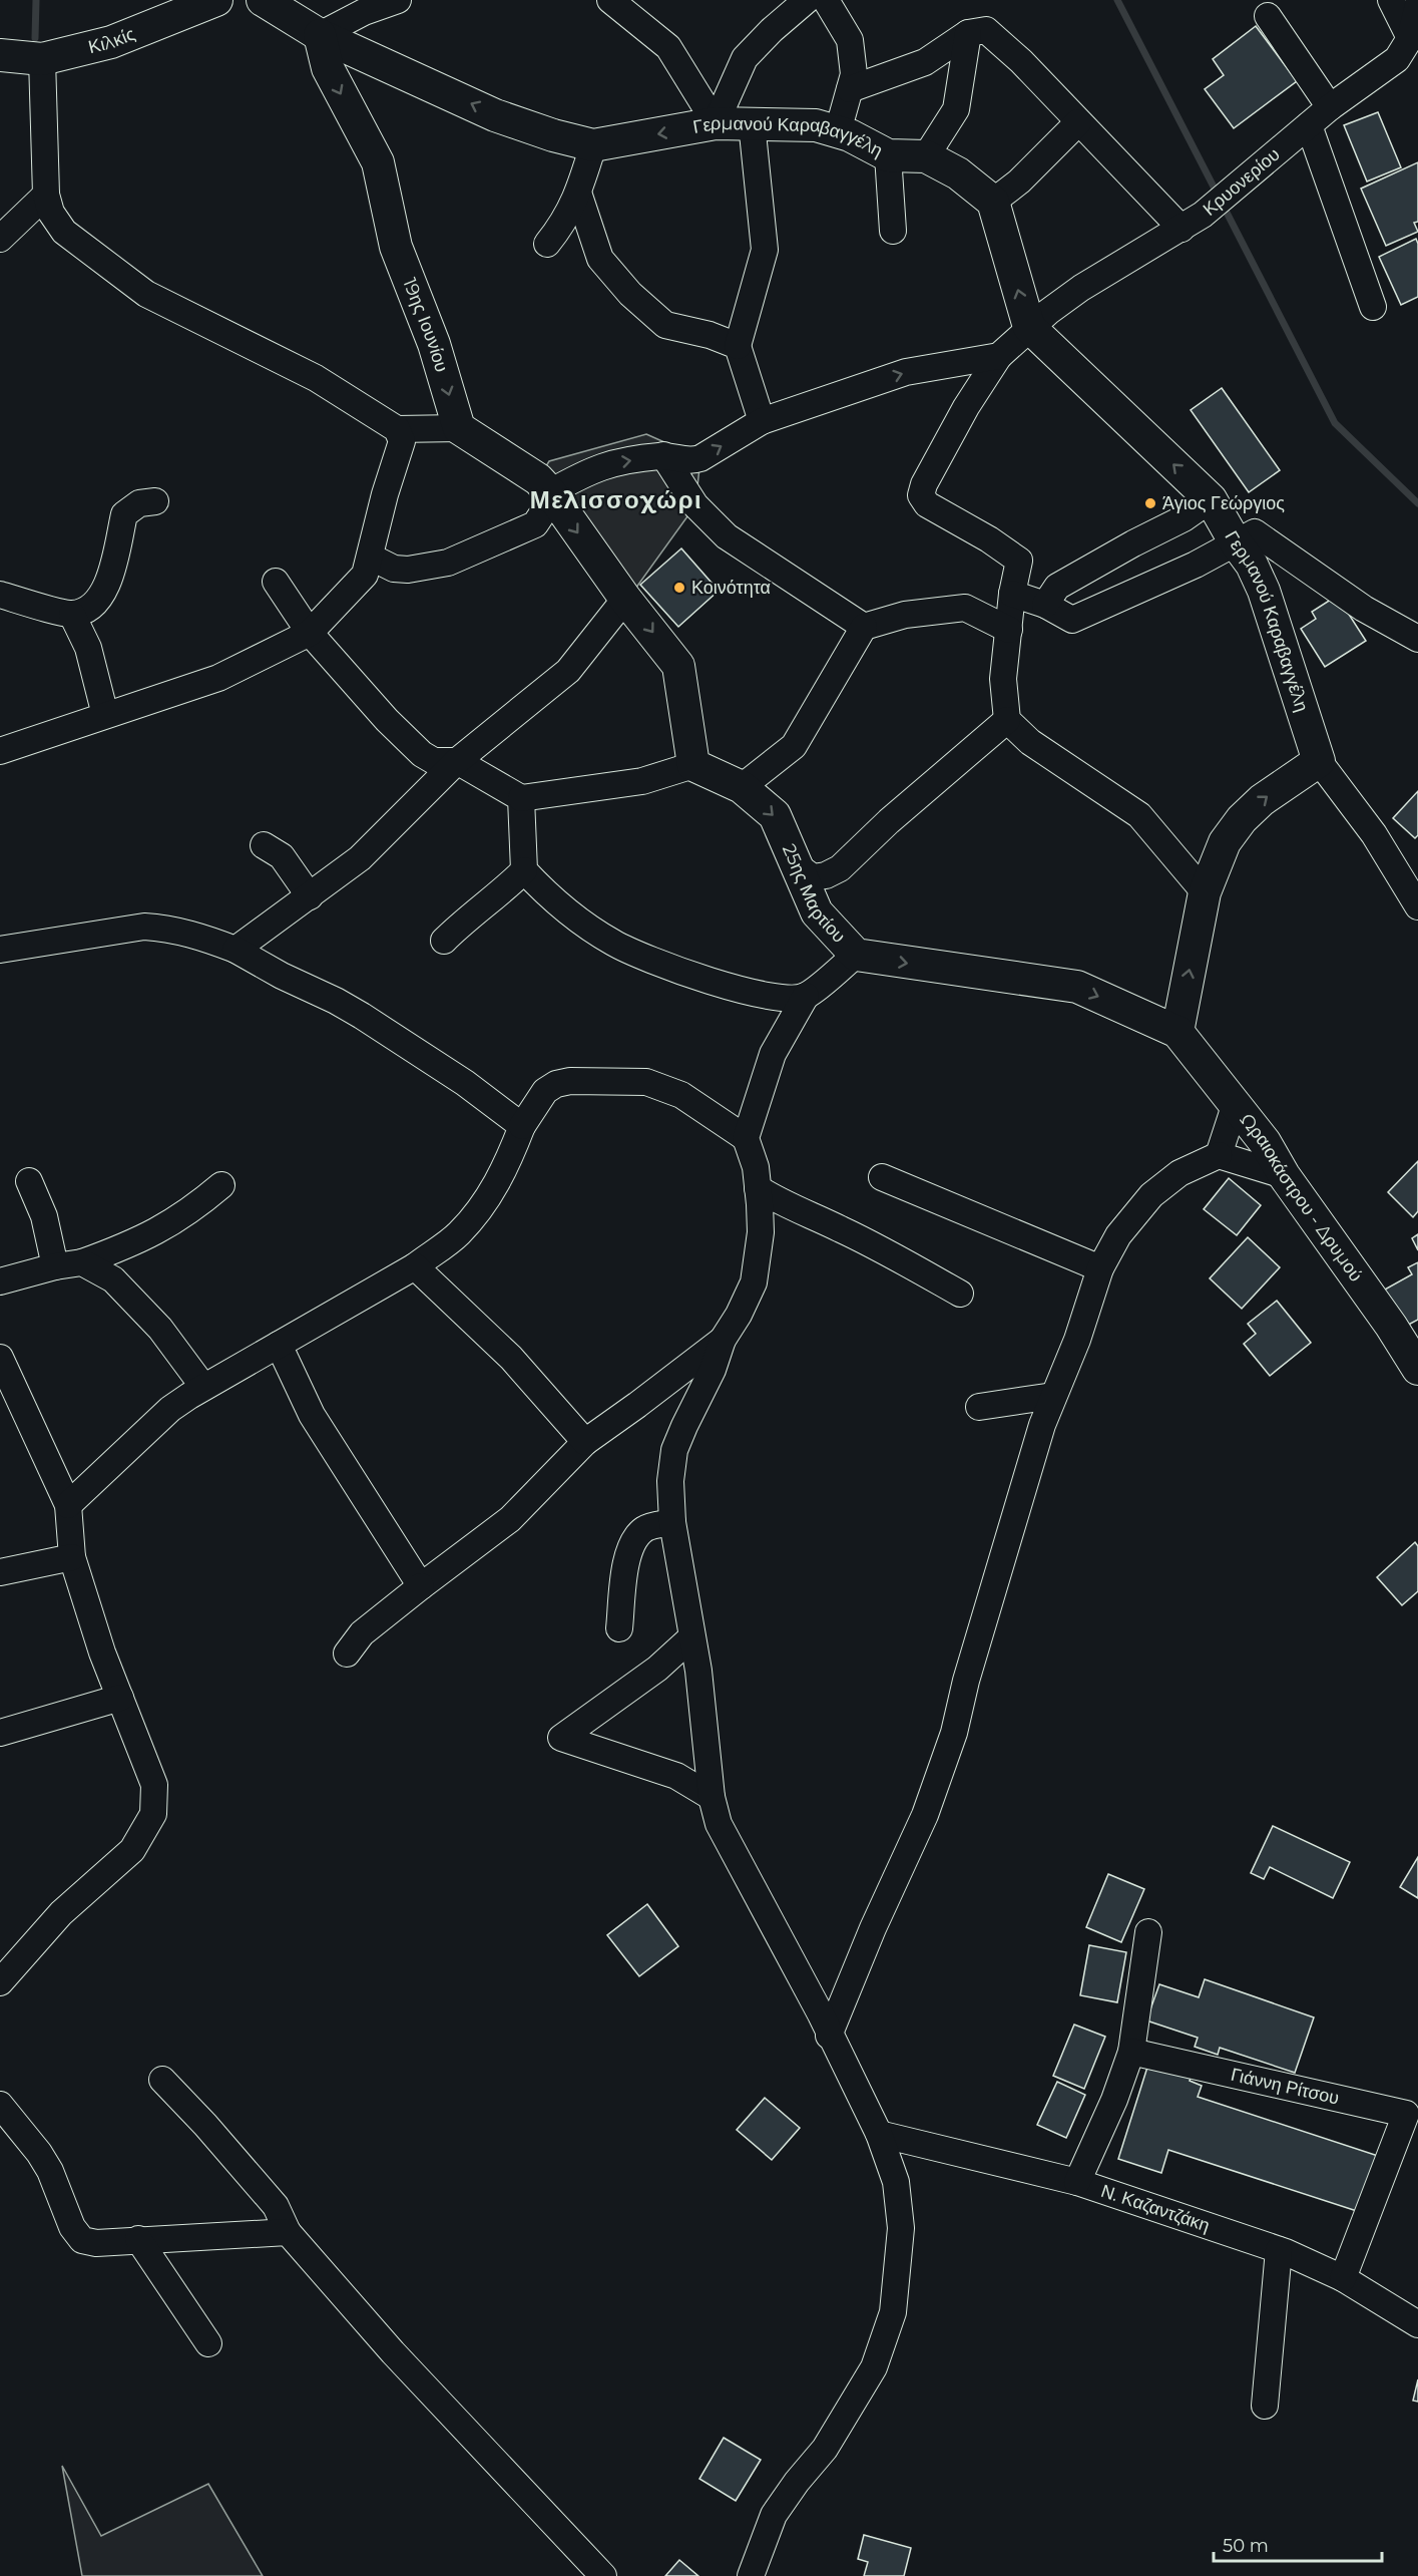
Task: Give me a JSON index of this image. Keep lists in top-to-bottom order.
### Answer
{
  "streets": {
    "main road": [
      "Κιλκίς",
      "Γερμανού Καραβαγγέλη",
      "19ης Ιουνίου",
      "25ης Μαρτίου",
      "Ωραιοκάστρου - Δρυμού"
    ],
    "street": ["Κρυονερίου", "Γιάννη Ρίτσου", "Ν. Καζαντζάκη"]
  },
  "crossings": [
    ["Γερμανού Καραβαγγέλη", "Κρυονερίου"],
    ["Γερμανού Καραβαγγέλη", "19ης Ιουνίου"],
    ["25ης Μαρτίου", "Ωραιοκάστρου - Δρυμού"],
    ["Γιάννη Ρίτσου", "Ν. Καζαντζάκη"]
  ],
  "one_way": ["Γερμανού Καραβαγγέλη", "19ης Ιουνίου", "25ης Μαρτίου"],
  "districts": ["Μελισσοχώρι"],
  "places": ["Άγιος Γεώργιος", "Κοινότητα"],
  "scale_bar": "50 m"
}
